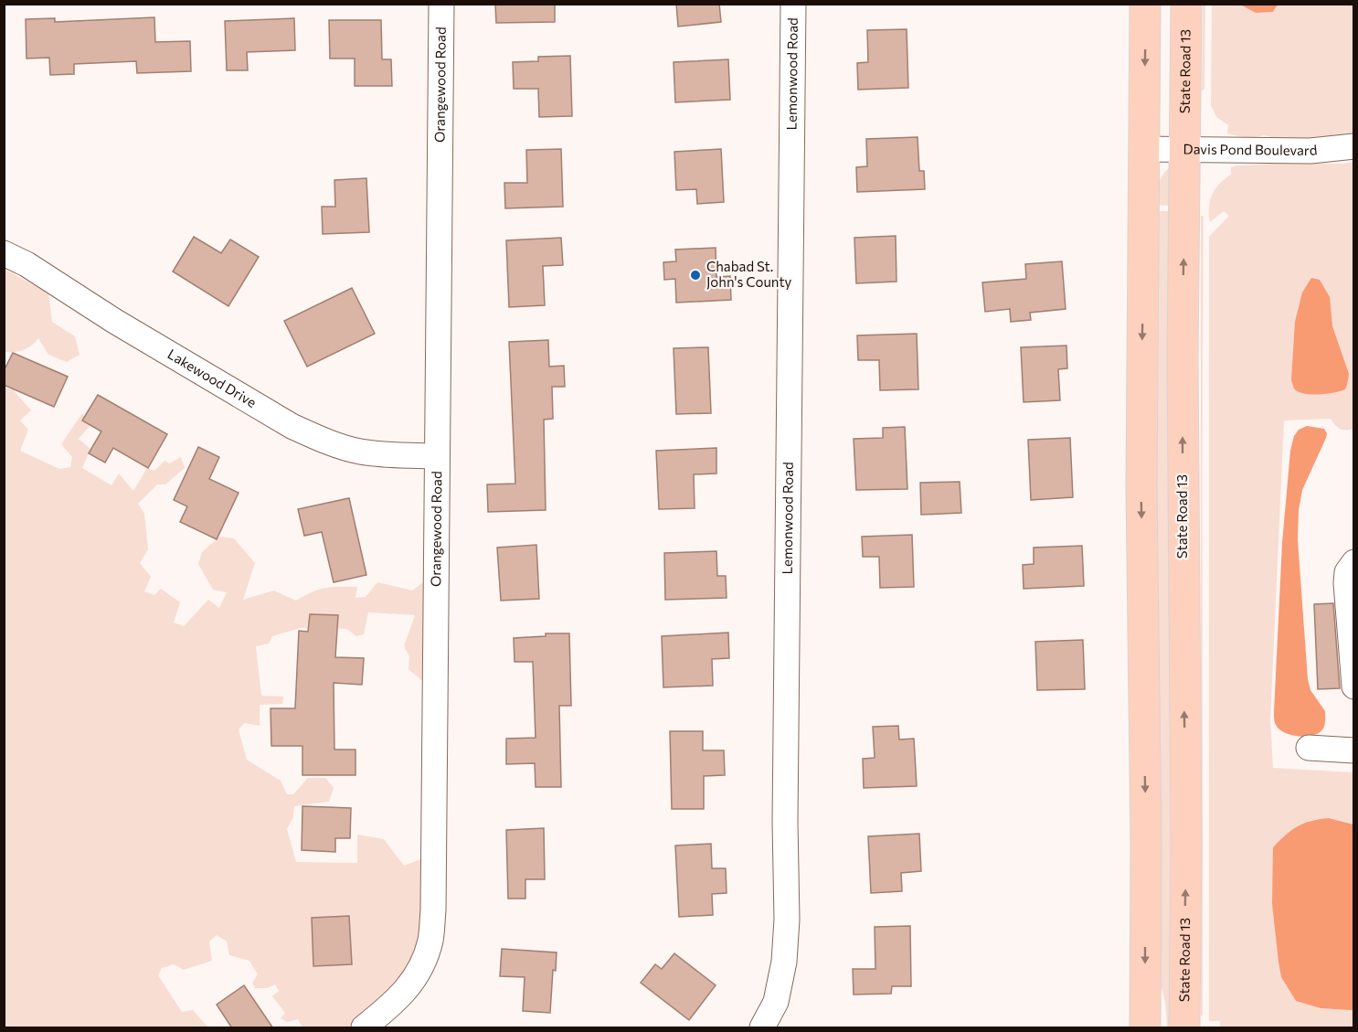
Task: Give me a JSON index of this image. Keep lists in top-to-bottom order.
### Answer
{
  "streets": {
    "main road": ["State Road 13"],
    "street": [
      "Lemonwood Road",
      "Orangewood Road",
      "Davis Pond Boulevard",
      "Lakewood Drive"
    ]
  },
  "crossings": [
    ["State Road 13", "Davis Pond Boulevard"],
    ["Orangewood Road", "Lakewood Drive"]
  ],
  "places": ["Chabad St. John's County"]
}
